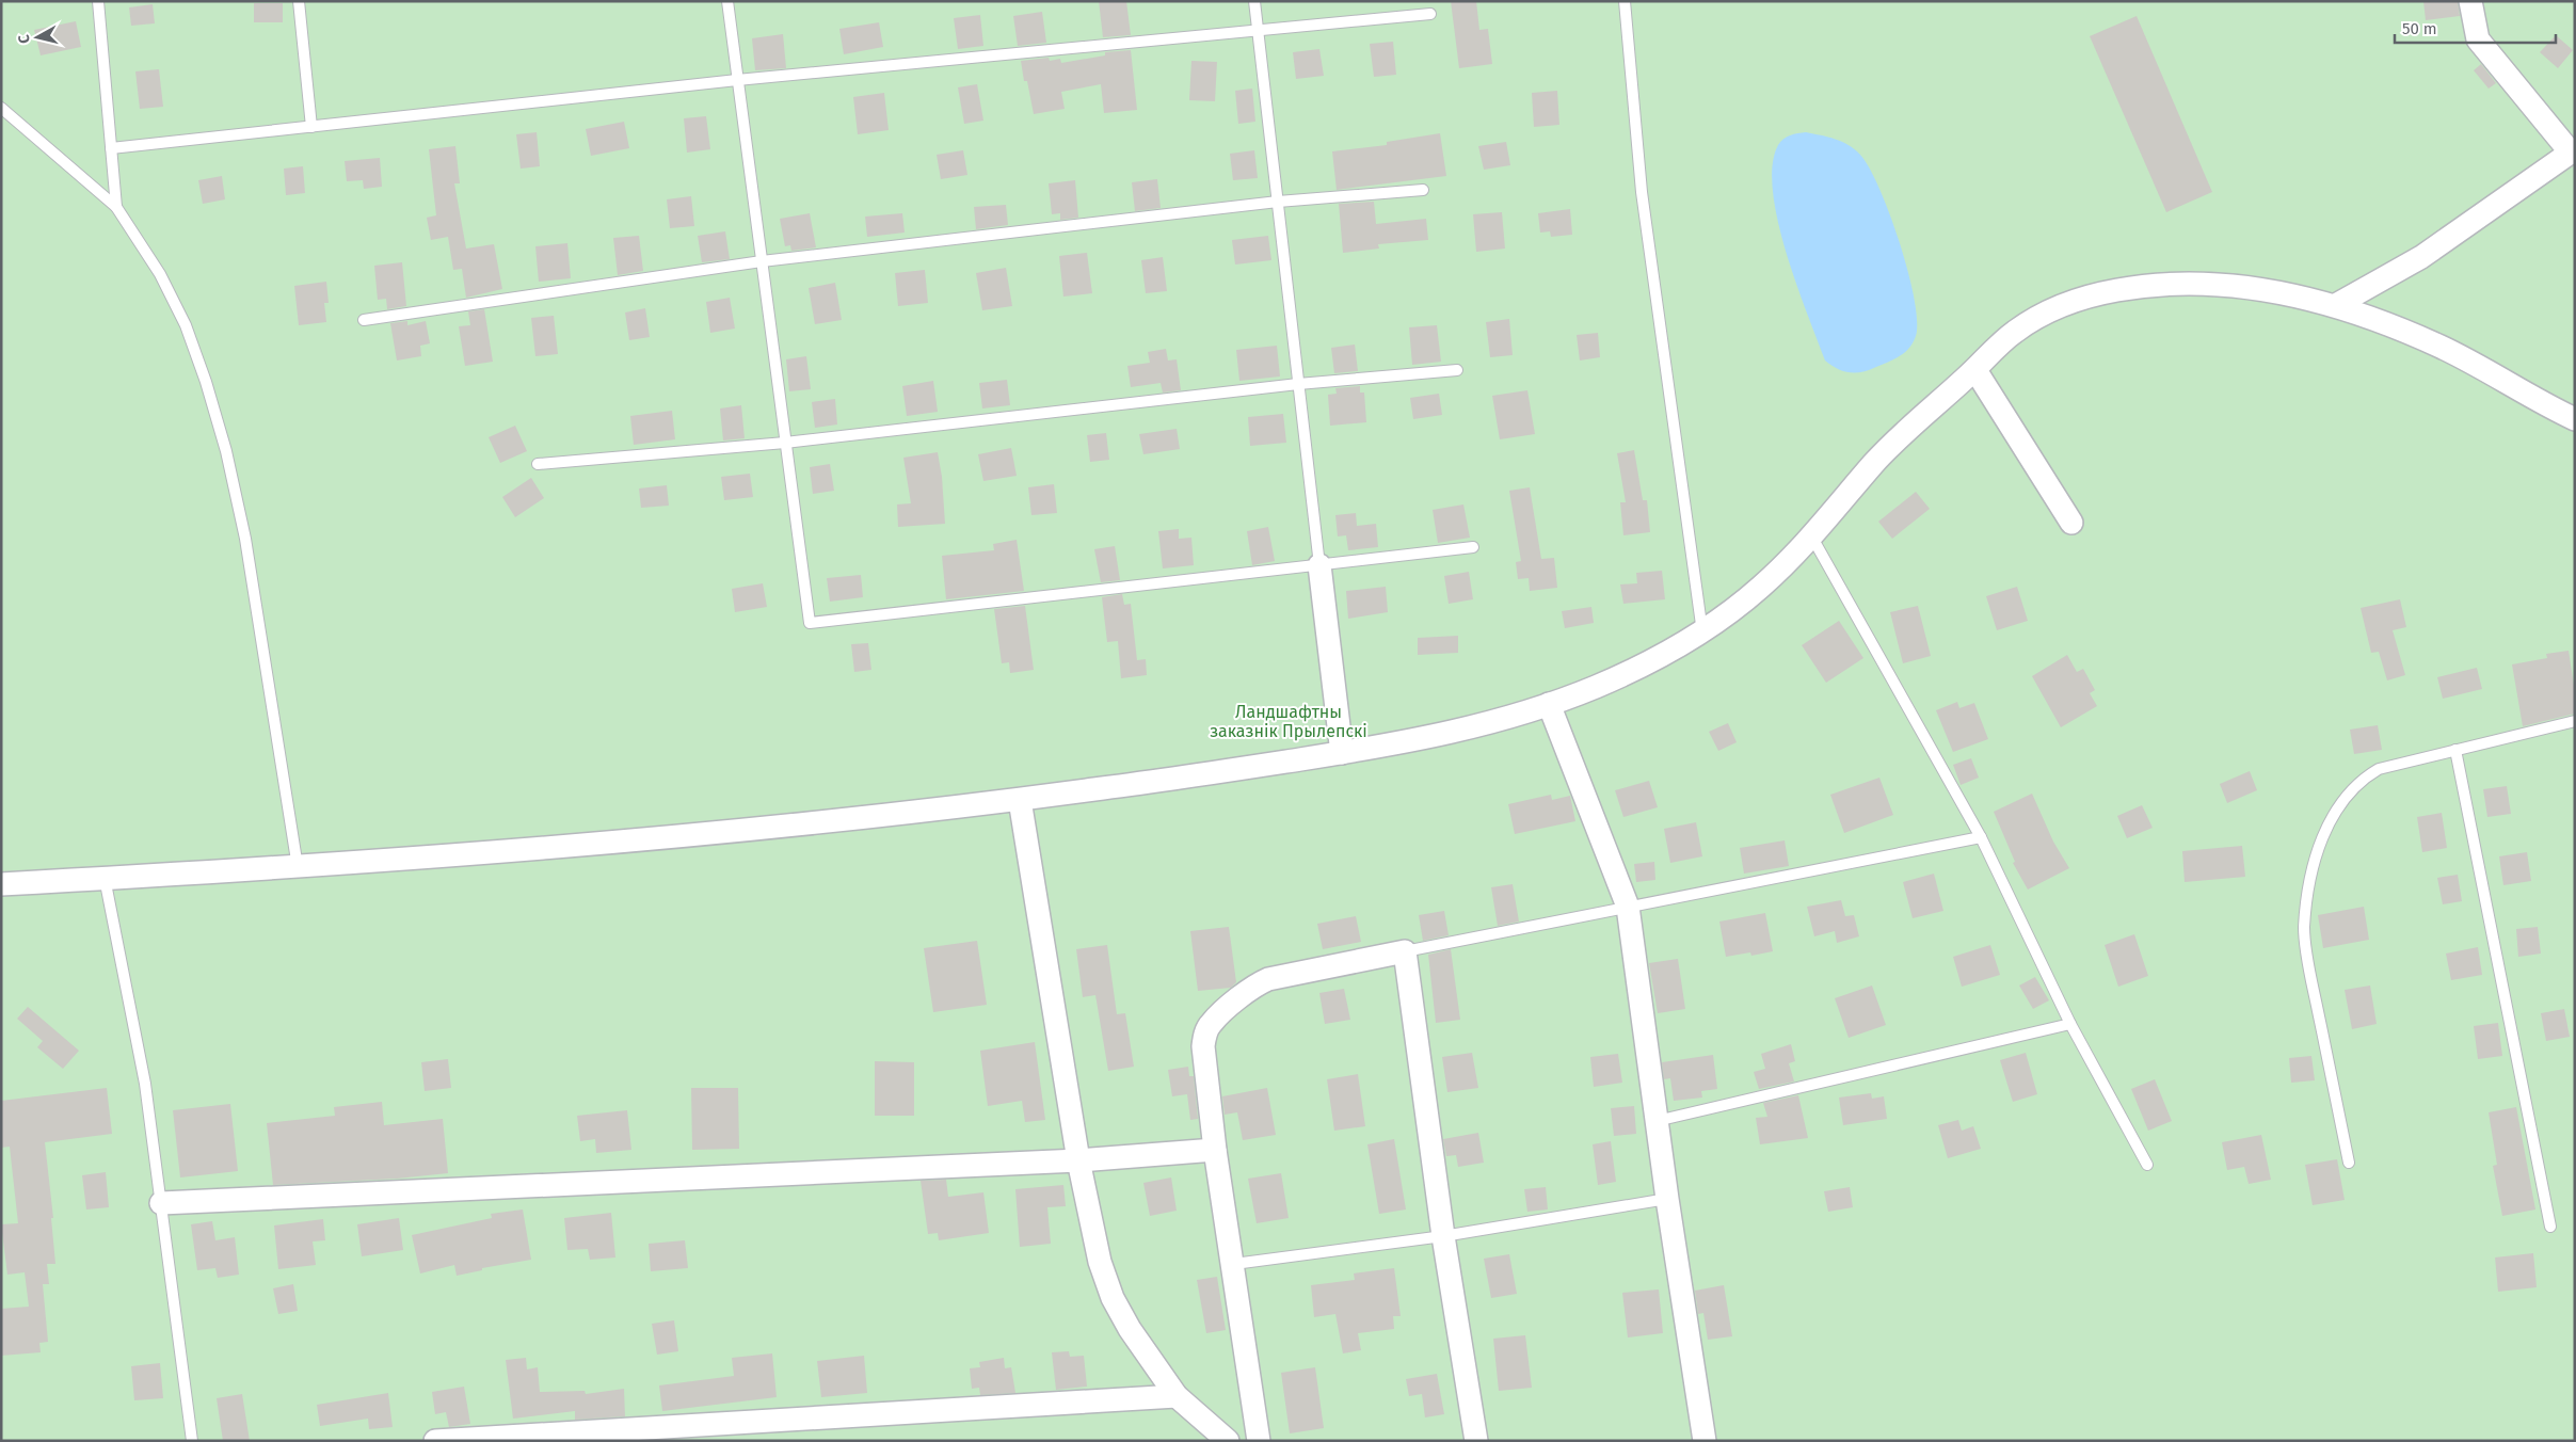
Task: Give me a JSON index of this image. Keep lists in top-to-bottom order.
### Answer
{
  "parks": ["Ландшафтны заказнік Прылепскі"],
  "scale_bar": "50 m",
  "north": "left"
}
